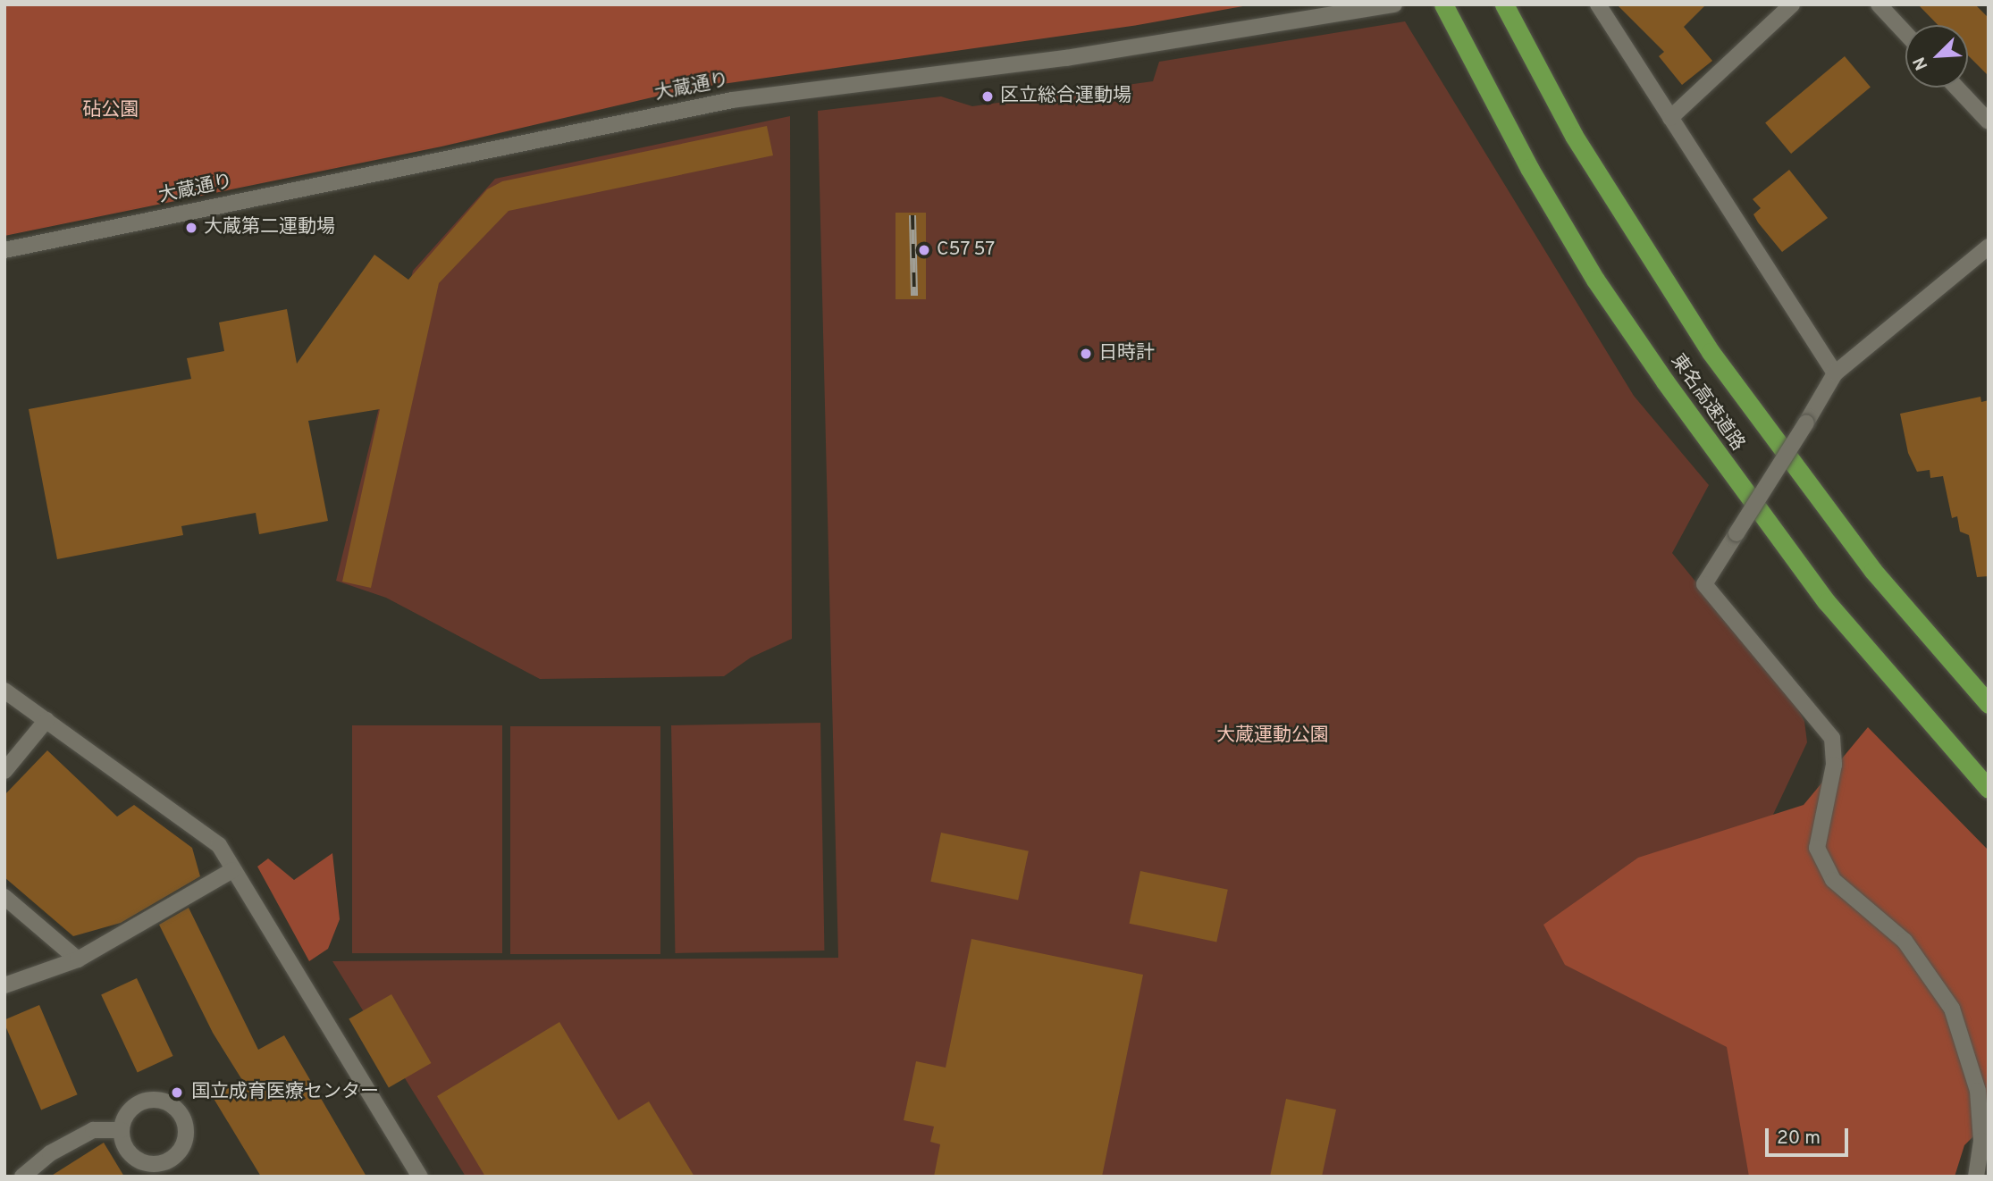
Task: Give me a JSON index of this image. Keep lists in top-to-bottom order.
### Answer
{
  "streets": {
    "highway": ["東名高速道路"],
    "street": ["大蔵通り"]
  },
  "parks": ["砧公園", "大蔵運動公園"],
  "places": [
    "区立総合運動場",
    "大蔵第二運動場",
    "C57 57",
    "日時計",
    "国立成育医療センター"
  ],
  "scale_bar": "20 m",
  "north": "bottom left"
}
